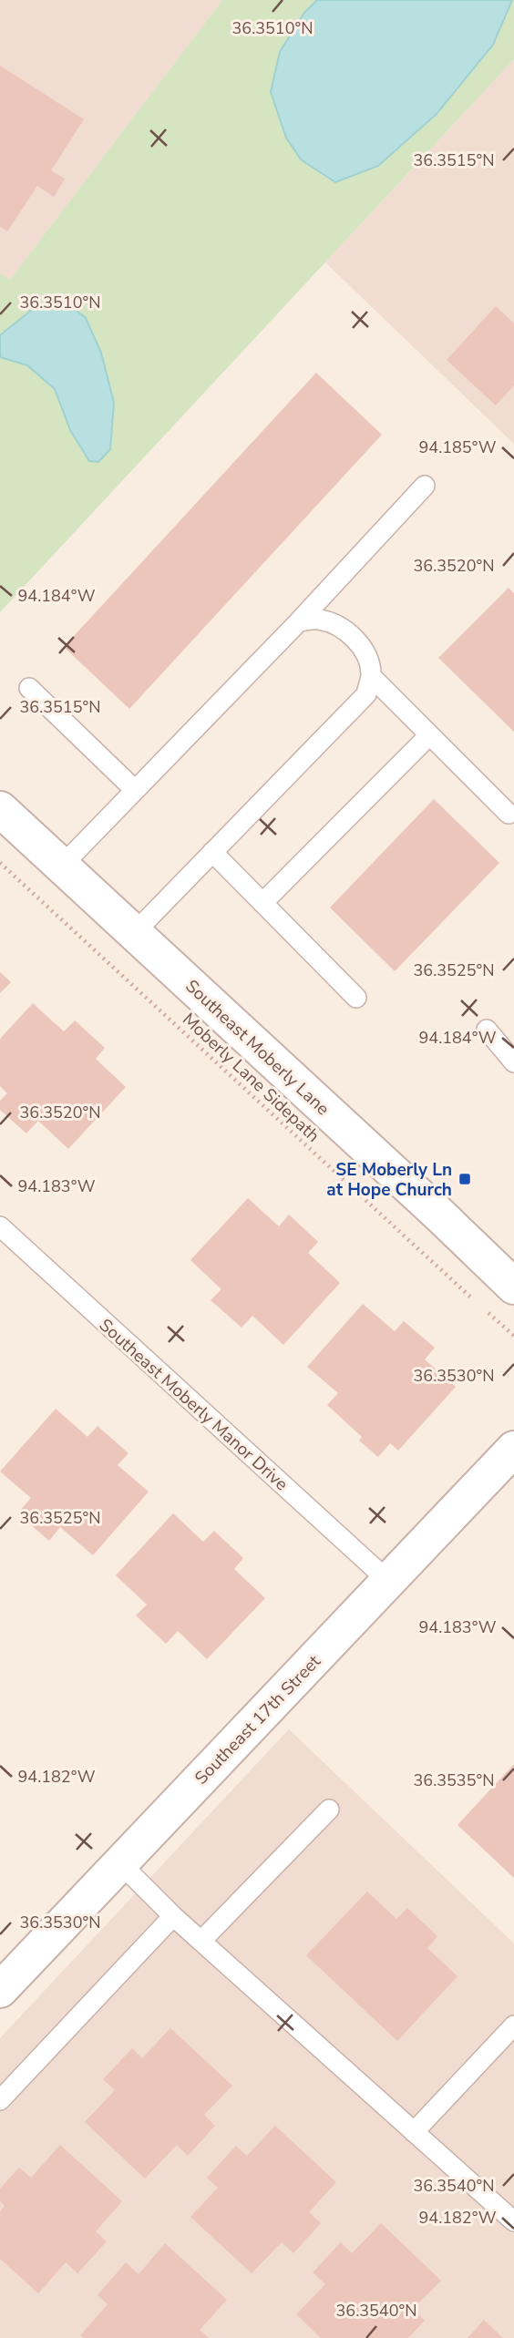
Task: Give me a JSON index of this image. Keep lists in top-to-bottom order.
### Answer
{
  "streets": {
    "street": ["Southeast Moberly Lane", "Southeast 17th Street"],
    "lane": ["Southeast Moberly Manor Drive"],
    "path": ["Moberly Lane Sidepath"]
  },
  "crossings": [
    ["Southeast Moberly Manor Drive", "Southeast 17th Street"]
  ],
  "places": {
    "transit": ["SE Moberly Ln at Hope Church"]
  },
  "coordinates": [
    "36.3510°N",
    "36.3515°N",
    "94.185°W",
    "36.3520°N",
    "94.184°W",
    "36.3525°N",
    "94.183°W",
    "36.3530°N",
    "94.182°W",
    "36.3535°N",
    "36.3540°N"
  ]
}
